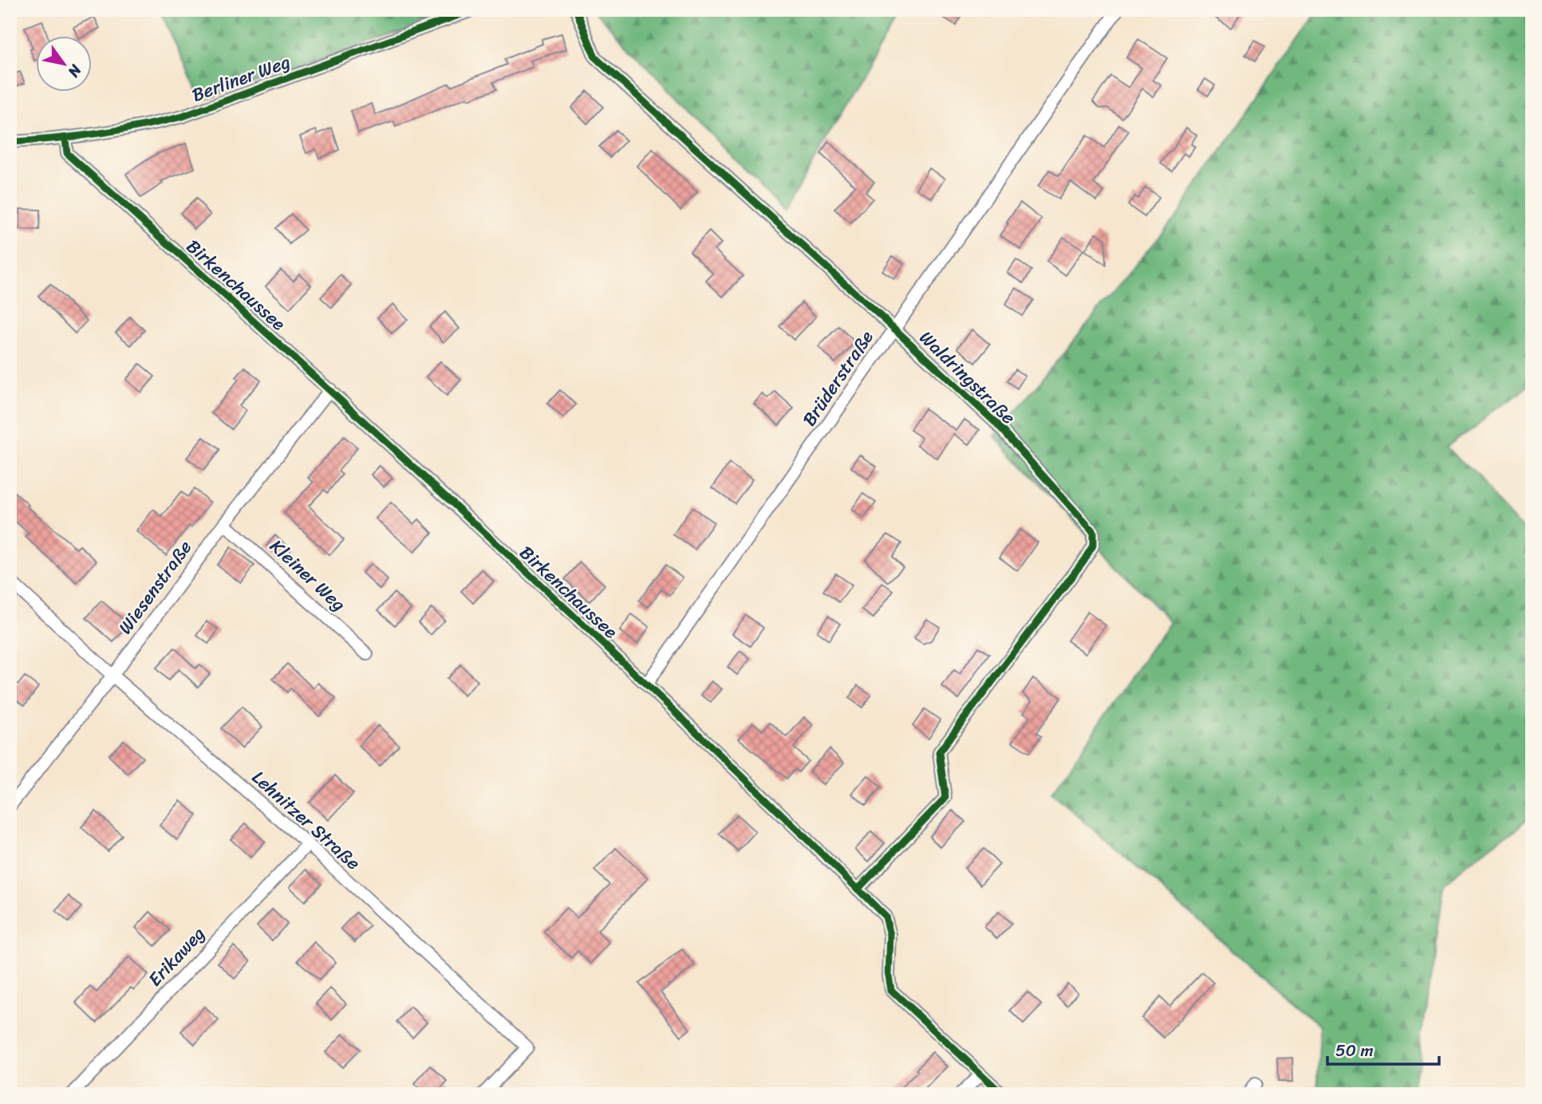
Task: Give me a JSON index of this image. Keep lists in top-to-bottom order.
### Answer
{
  "streets": {
    "street": [
      "Berliner Weg",
      "Birkenchaussee",
      "Waldringstraße",
      "Brüderstraße",
      "Kleiner Weg",
      "Wiesenstraße",
      "Lehnitzer Straße",
      "Erikaweg"
    ]
  },
  "crossings": [
    ["Berliner Weg", "Birkenchaussee"],
    ["Birkenchaussee", "Waldringstraße"],
    ["Birkenchaussee", "Brüderstraße"],
    ["Birkenchaussee", "Wiesenstraße"],
    ["Waldringstraße", "Brüderstraße"],
    ["Kleiner Weg", "Wiesenstraße"],
    ["Wiesenstraße", "Lehnitzer Straße"],
    ["Lehnitzer Straße", "Erikaweg"]
  ],
  "scale_bar": "50 m",
  "north": "bottom right"
}
